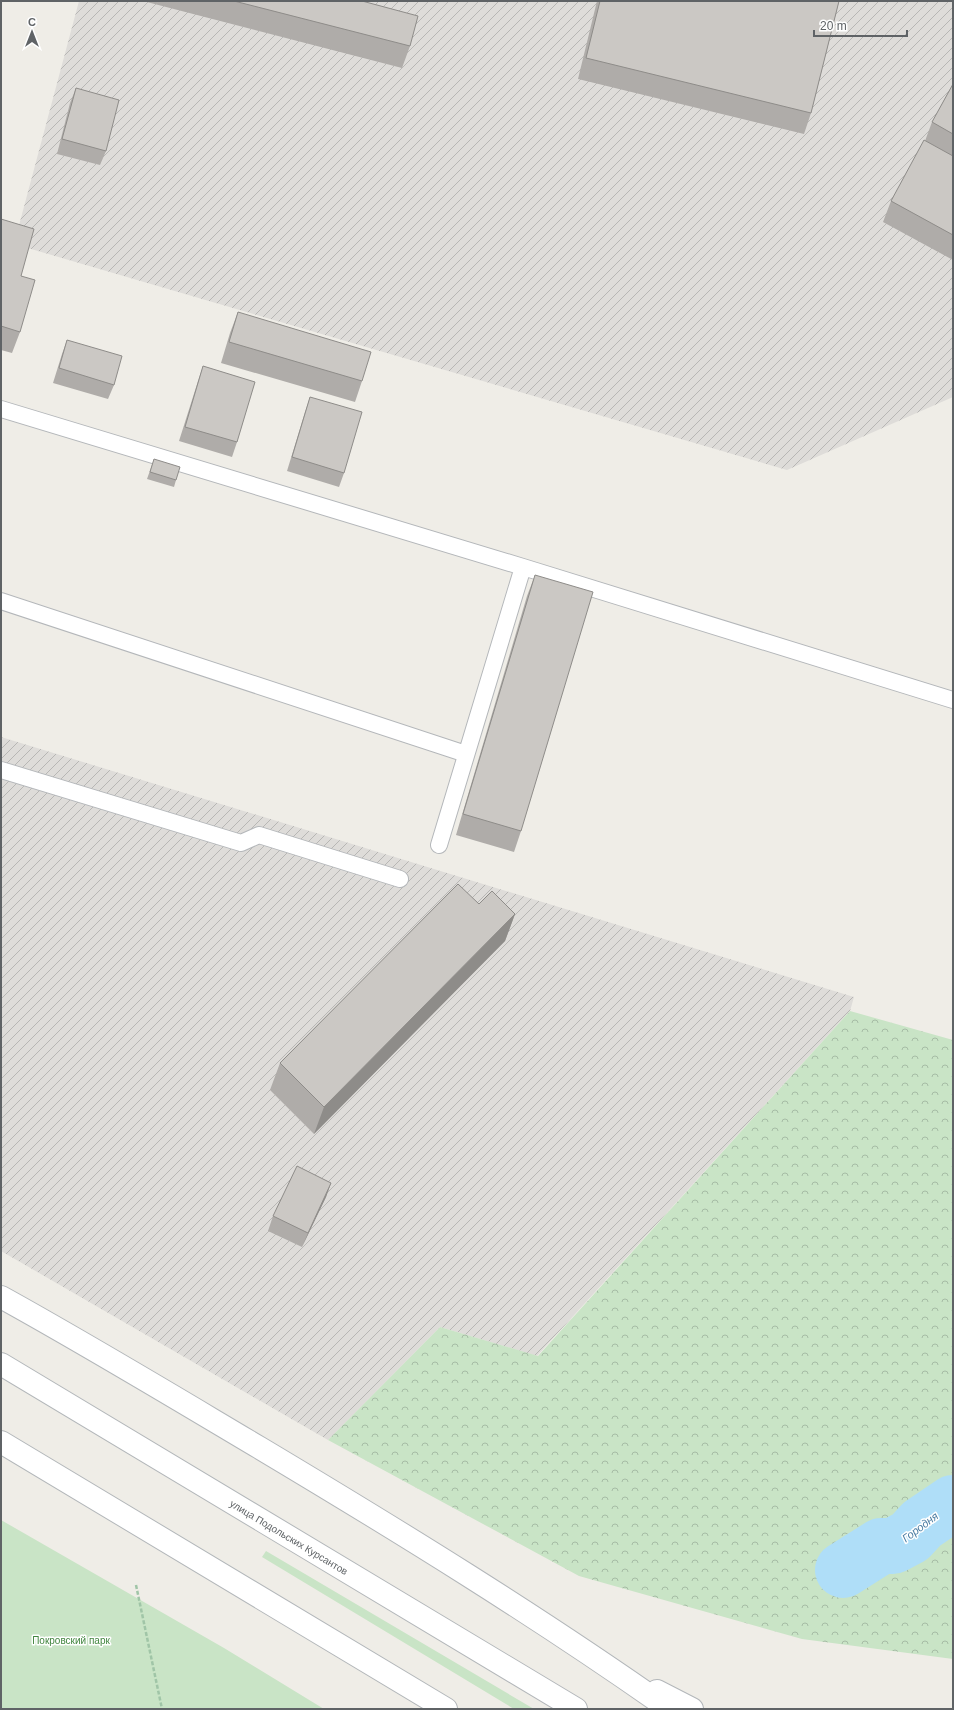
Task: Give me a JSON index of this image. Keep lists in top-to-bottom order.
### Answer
{
  "streets": {
    "main road": ["улица Подольских Курсантов"]
  },
  "water": ["Городня"],
  "parks": ["Покровский парк"],
  "scale_bar": "20 m",
  "north": "top"
}
